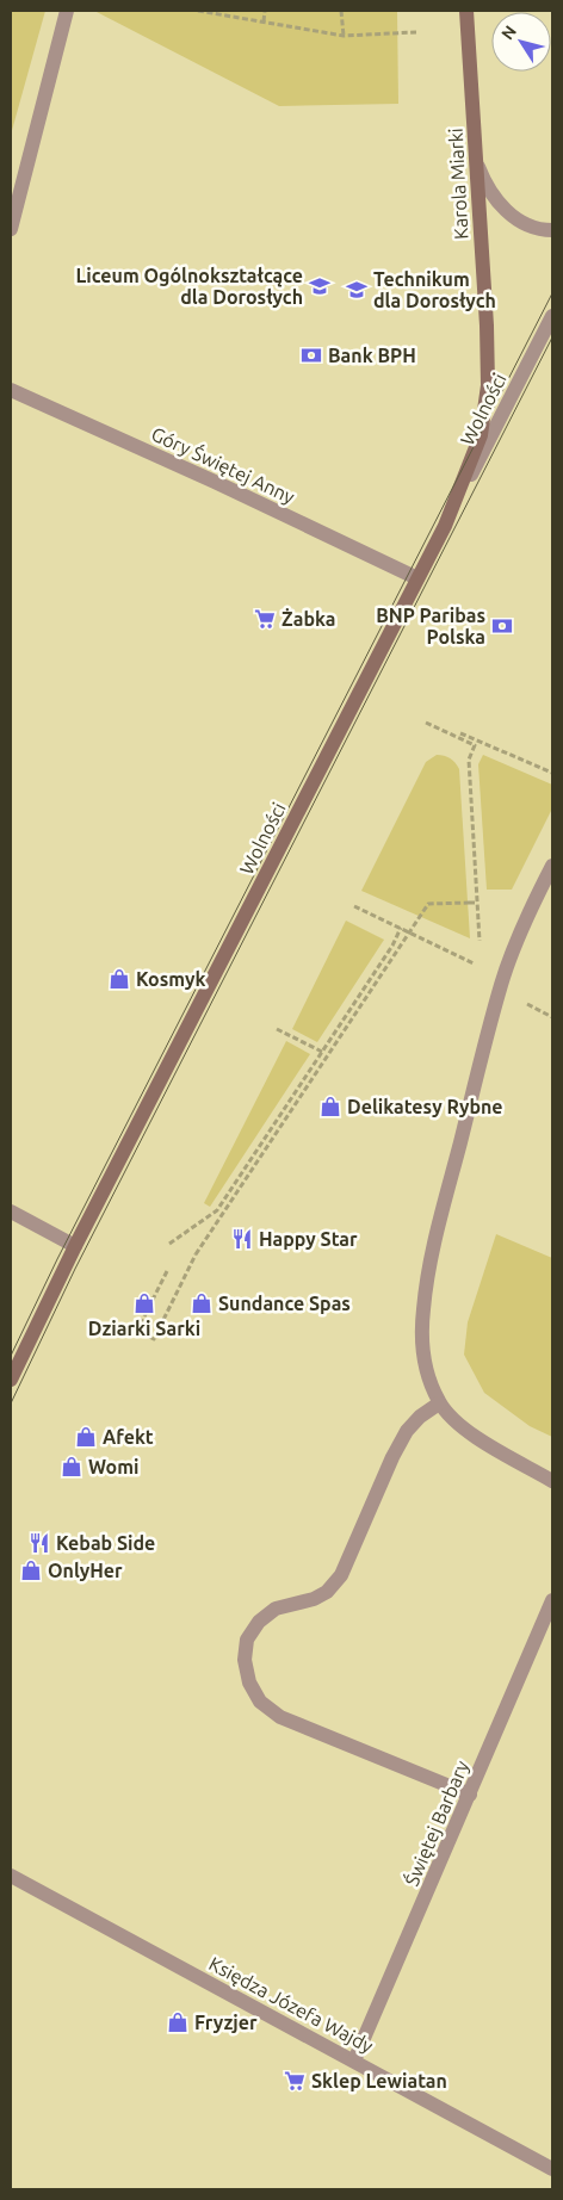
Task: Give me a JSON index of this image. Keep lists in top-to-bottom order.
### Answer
{
  "streets": {
    "main road": ["Karola Miarki", "Wolności"],
    "street": ["Góry Świętej Anny", "Świętej Barbary", "Księdza Józefa Wajdy"]
  },
  "crossings": [
    ["Karola Miarki", "Wolności"],
    ["Wolności", "Góry Świętej Anny"],
    ["Świętej Barbary", "Księdza Józefa Wajdy"]
  ],
  "places": {
    "school or university": ["Liceum Ogólnokształcące dla Dorosłych", "Technikum dla Dorosłych"],
    "bank": ["Bank BPH", "BNP Paribas Polska"],
    "supermarket": ["Żabka", "Sklep Lewiatan"],
    "shop": [
      "Kosmyk",
      "Delikatesy Rybne",
      "Dziarki Sarki",
      "Sundance Spas",
      "Afekt",
      "Womi",
      "OnlyHer",
      "Fryzjer"
    ],
    "restaurant": ["Happy Star", "Kebab Side"]
  },
  "north": "top left"
}
